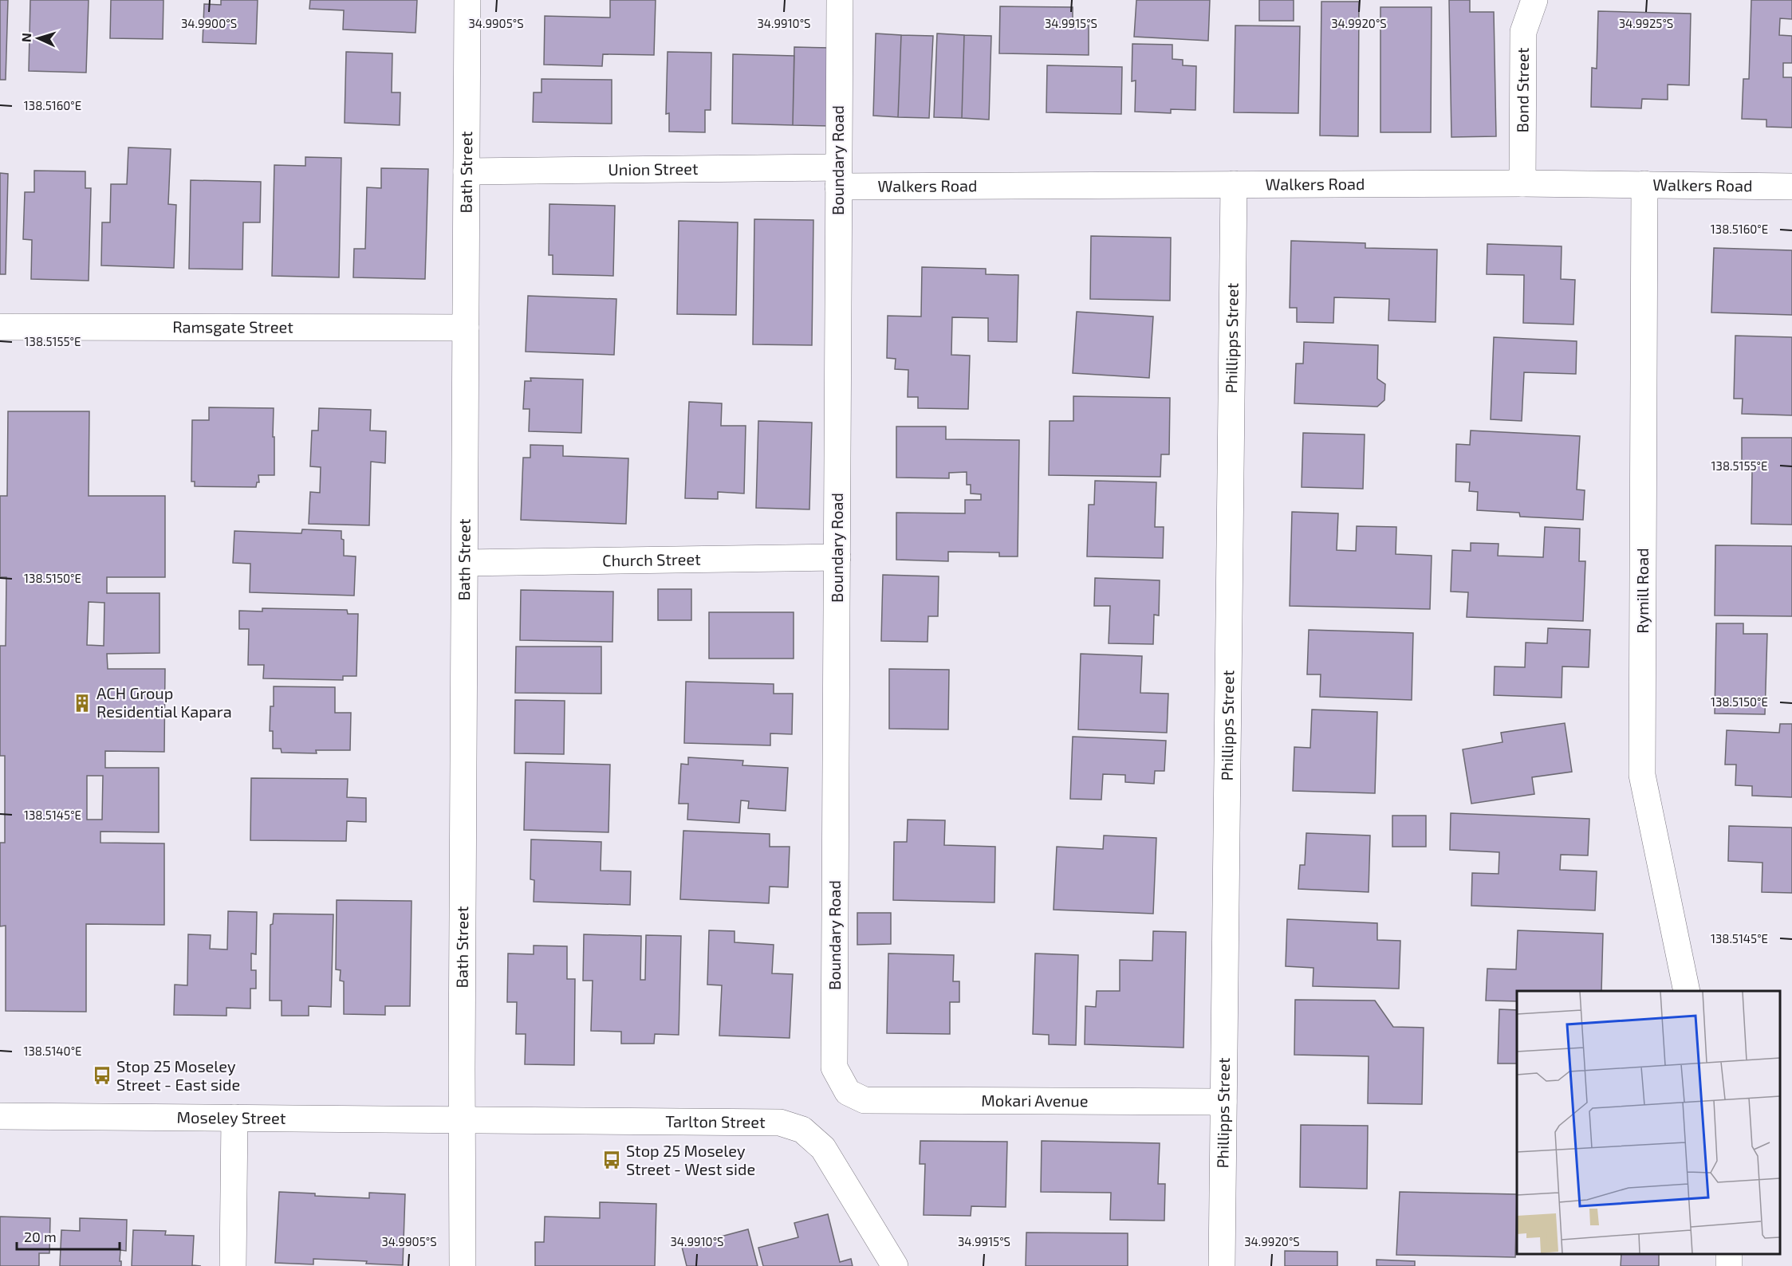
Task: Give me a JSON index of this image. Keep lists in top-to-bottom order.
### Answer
{
  "streets": {
    "street": [
      "Bond Street",
      "Boundary Road",
      "Union Street",
      "Bath Street",
      "Walkers Road",
      "Ramsgate Street",
      "Phillipps Street",
      "Church Street",
      "Rymill Road",
      "Mokari Avenue",
      "Moseley Street",
      "Tarlton Street"
    ]
  },
  "crossings": [
    ["Bond Street", "Walkers Road"],
    ["Boundary Road", "Union Street"],
    ["Boundary Road", "Walkers Road"],
    ["Boundary Road", "Church Street"],
    ["Boundary Road", "Mokari Avenue"],
    ["Union Street", "Bath Street"],
    ["Union Street", "Walkers Road"],
    ["Bath Street", "Ramsgate Street"],
    ["Bath Street", "Church Street"],
    ["Bath Street", "Moseley Street"],
    ["Bath Street", "Tarlton Street"],
    ["Walkers Road", "Phillipps Street"],
    ["Walkers Road", "Rymill Road"],
    ["Phillipps Street", "Mokari Avenue"],
    ["Moseley Street", "Tarlton Street"]
  ],
  "places": {
    "building": ["ACH Group Residential Kapara"],
    "bus stop": ["Stop 25 Moseley Street - East side", "Stop 25 Moseley Street - West side"]
  },
  "scale_bar": "20 m",
  "north": "left",
  "coordinates": [
    "34.9900°S",
    "34.9905°S",
    "34.9910°S",
    "34.9915°S",
    "34.9920°S",
    "34.9925°S",
    "138.5160°E",
    "138.5155°E",
    "138.5150°E",
    "138.5145°E",
    "138.5140°E"
  ]
}
